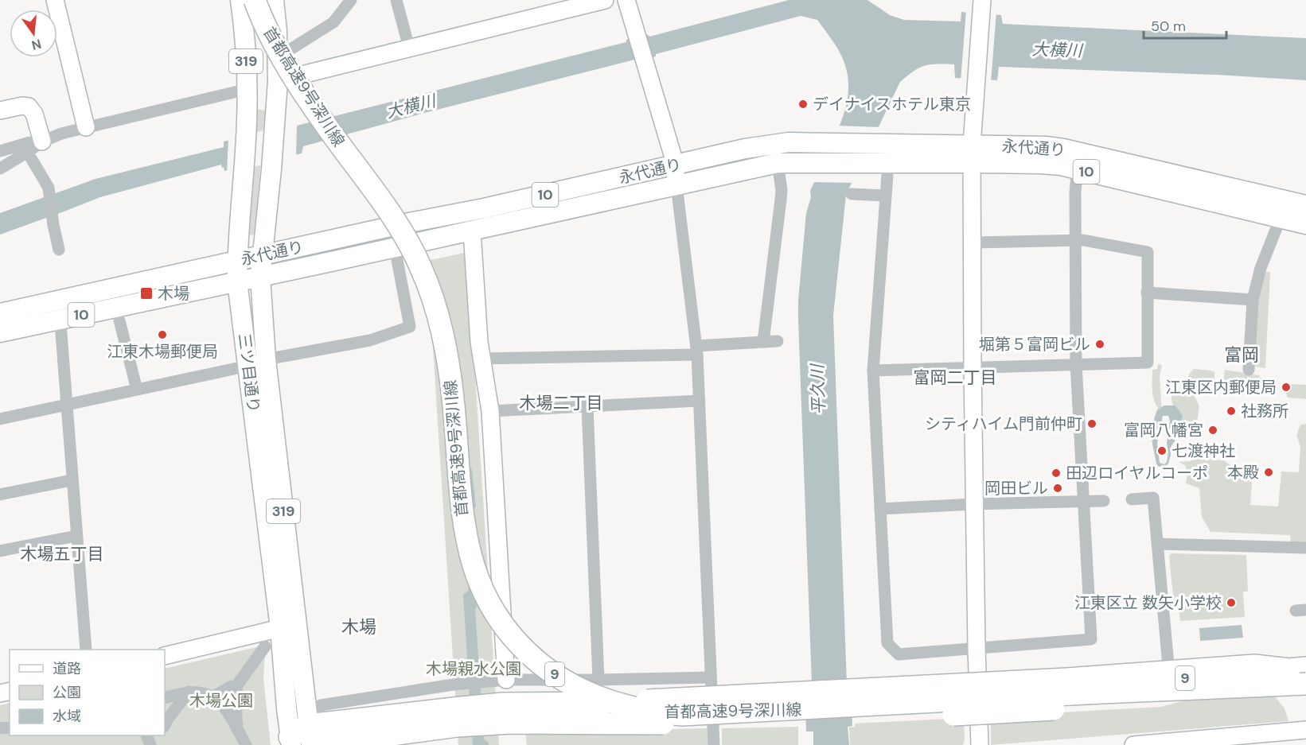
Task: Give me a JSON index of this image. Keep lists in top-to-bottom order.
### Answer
{
  "streets": {
    "highway": ["首都高速9号深川線", "9"],
    "main road": [
      "319",
      "永代通り",
      "10",
      "三ツ目通り"
    ]
  },
  "crossings": [
    ["永代通り", "三ツ目通り"]
  ],
  "districts": [
    "富岡",
    "富岡二丁目",
    "木場二丁目",
    "木場五丁目",
    "木場"
  ],
  "water": ["大横川", "平久川"],
  "parks": ["木場親水公園", "木場公園"],
  "places": {
    "other": [
      "デイナイスホテル東京",
      "江東木場郵便局",
      "堀第５富岡ビル",
      "江東区内郵便局",
      "社務所",
      "シティハイム門前仲町",
      "富岡八幡宮",
      "七渡神社",
      "本殿",
      "田辺ロイヤルコーポ",
      "岡田ビル",
      "江東区立 数矢小学校"
    ],
    "transit": ["木場"]
  },
  "legend": ["道路", "公園", "水域"],
  "scale_bar": "50 m",
  "north": "bottom"
}
